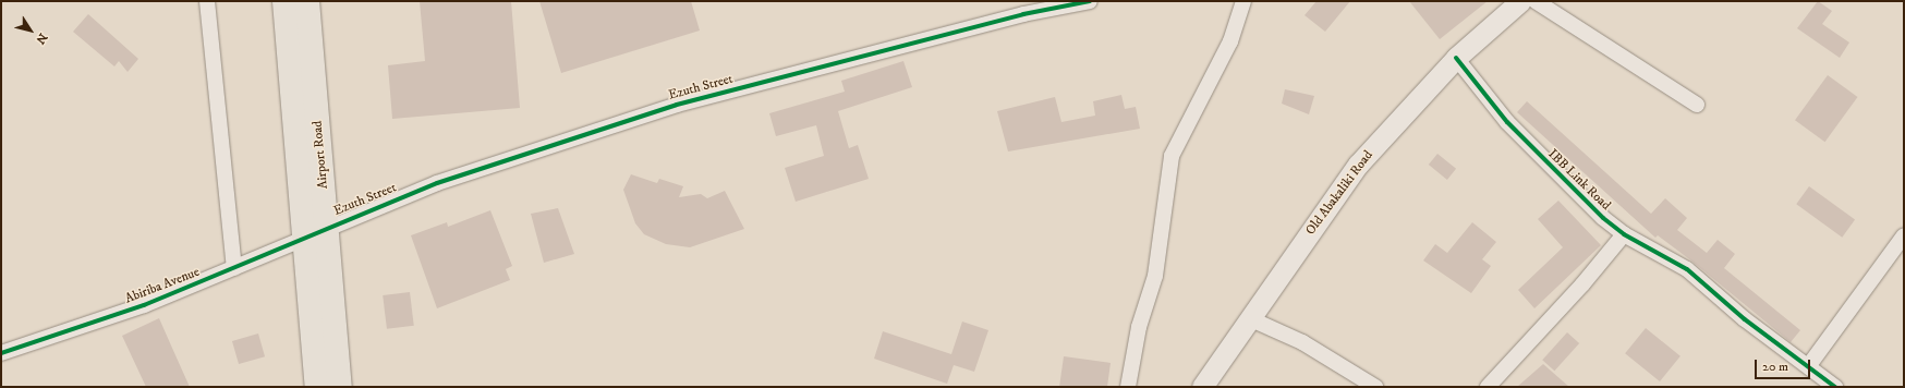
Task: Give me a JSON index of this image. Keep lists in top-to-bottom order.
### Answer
{
  "streets": {
    "main road": ["Airport Road", "Old Abakaliki Road"],
    "street": ["Ezuth Street", "IBB Link Road", "Abiriba Avenue"]
  },
  "crossings": [
    ["Ezuth Street", "Airport Road"],
    ["Ezuth Street", "Abiriba Avenue"],
    ["Airport Road", "Abiriba Avenue"],
    ["IBB Link Road", "Old Abakaliki Road"]
  ],
  "scale_bar": "20 m",
  "north": "bottom right"
}
